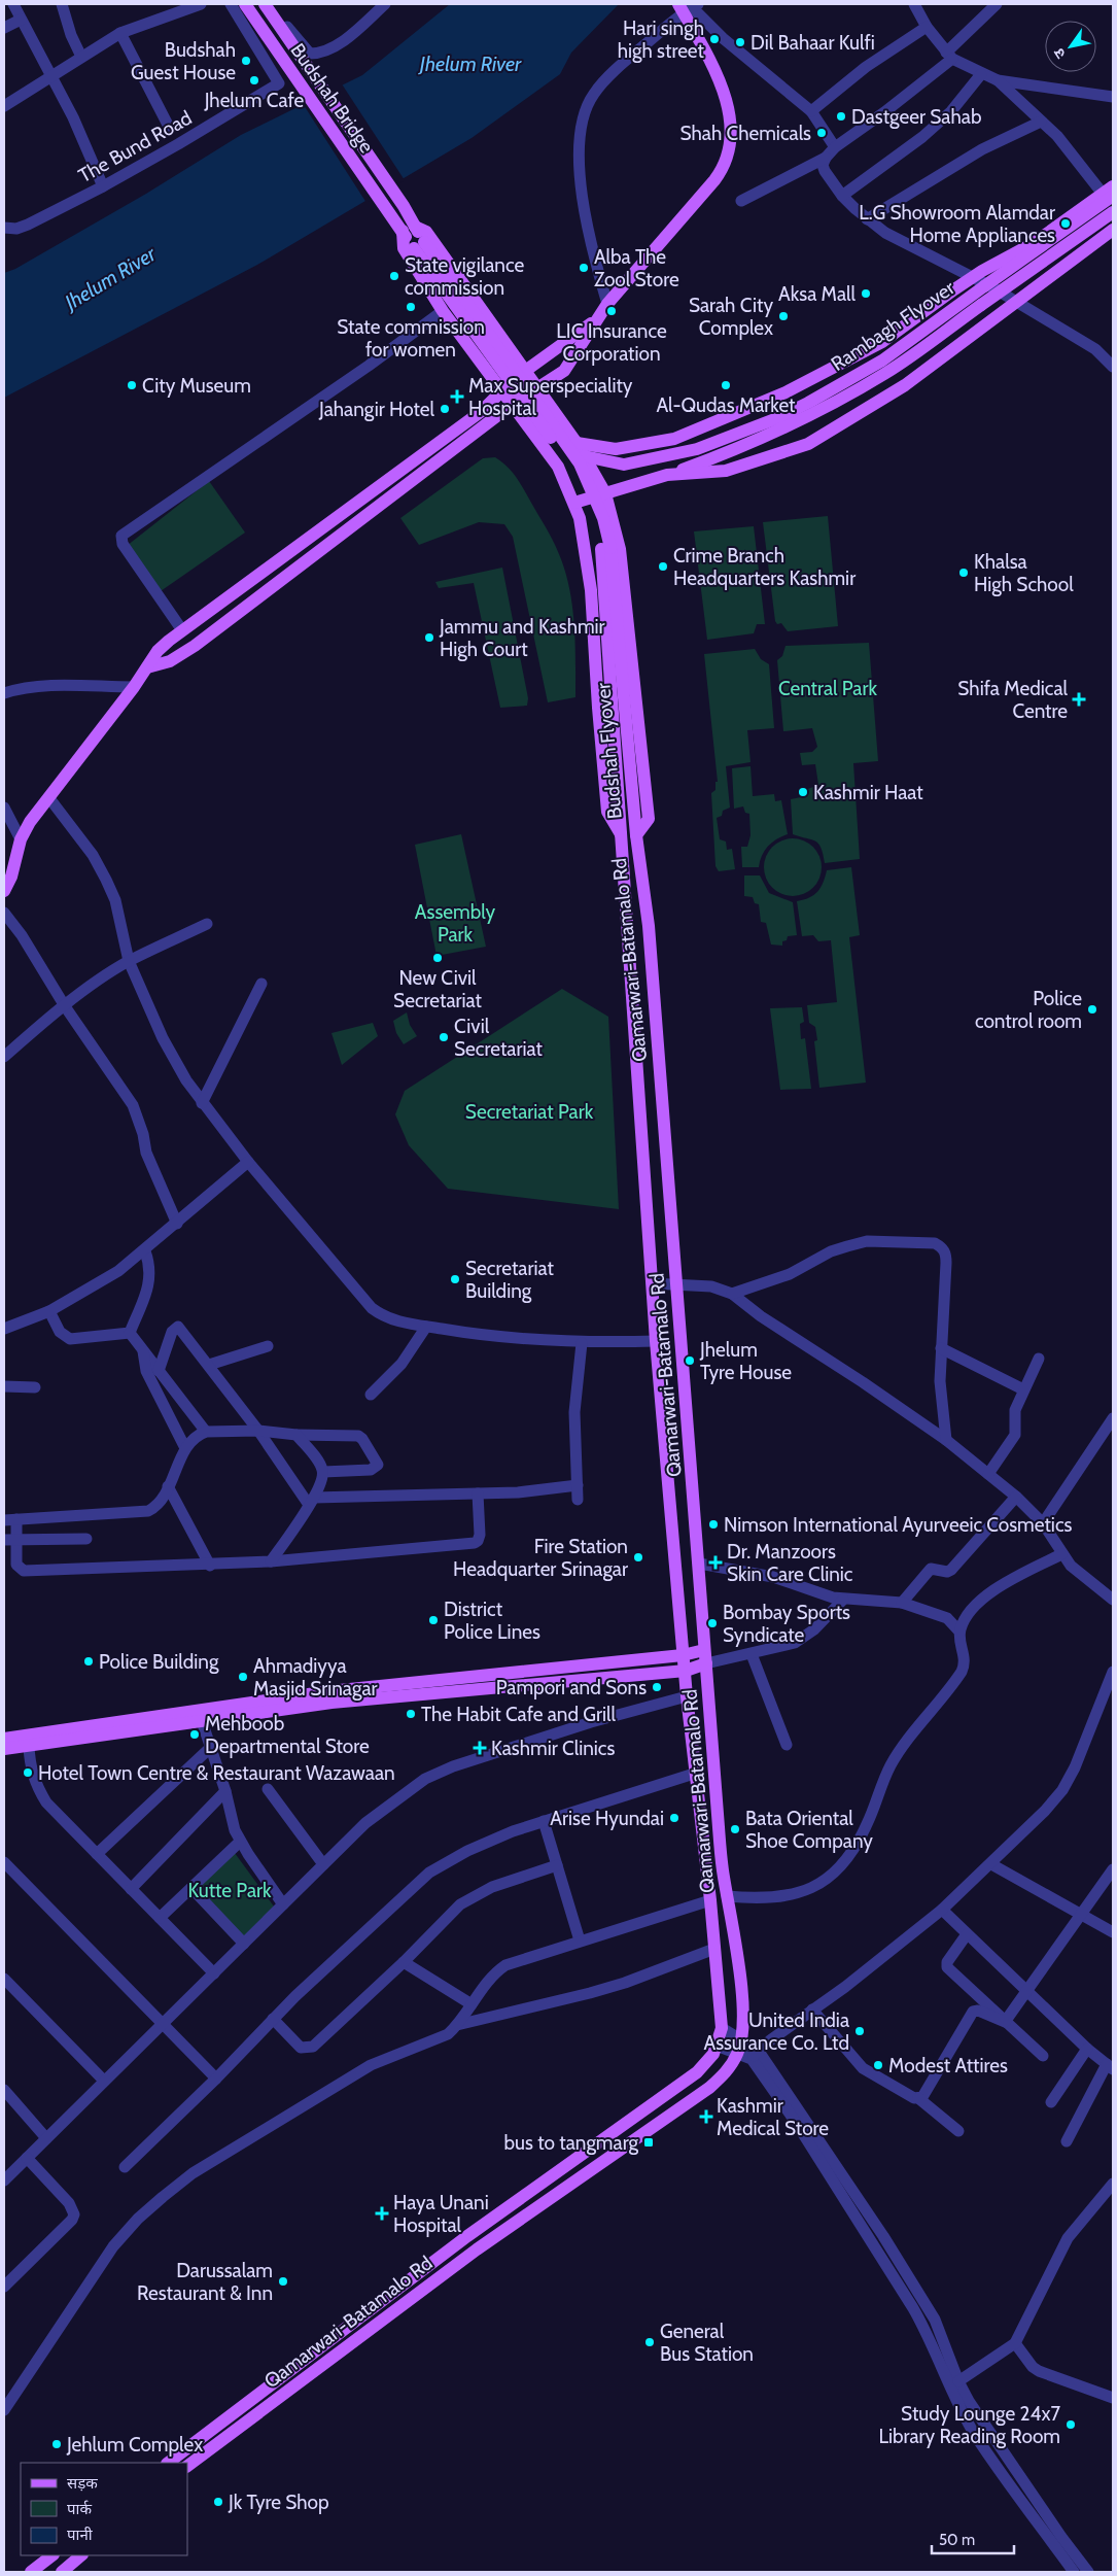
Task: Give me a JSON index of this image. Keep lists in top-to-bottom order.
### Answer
{
  "streets": {
    "main road": [
      "Budshah Bridge",
      "Rambagh Flyover",
      "Budshah Flyover",
      "Qamarwari-Batamalo Rd"
    ],
    "street": ["The Bund Road"]
  },
  "crossings": [
    ["Budshah Bridge", "Budshah Flyover"],
    ["Budshah Flyover", "Qamarwari-Batamalo Rd"]
  ],
  "water": ["Jhelum River"],
  "parks": [
    "Central Park",
    "Assembly Park",
    "Secretariat Park",
    "Kutte Park"
  ],
  "places": {
    "other": [
      "Hari singh high street",
      "Dil Bahaar Kulfi",
      "Budshah Guest House",
      "Jhelum Cafe",
      "Dastgeer Sahab",
      "Shah Chemicals",
      "L.G Showroom Alamdar Home Appliances",
      "Alba The Zool Store",
      "State vigilance commission",
      "Aksa Mall",
      "State commission for women",
      "LIC Insurance Corporation",
      "Sarah City Complex",
      "City Museum",
      "Al-Qudas Market",
      "Jahangir Hotel",
      "Crime Branch Headquarters Kashmir",
      "Khalsa High School",
      "Jammu and Kashmir High Court",
      "Kashmir Haat",
      "New Civil Secretariat",
      "Police control room",
      "Civil Secretariat",
      "Secretariat Building",
      "Jhelum Tyre House",
      "Nimson International Ayurveeic Cosmetics",
      "Fire Station Headquarter Srinagar",
      "District Police Lines",
      "Bombay Sports Syndicate",
      "Police Building",
      "Ahmadiyya Masjid Srinagar",
      "Pampori and Sons",
      "The Habit Cafe and Grill",
      "Mehboob Departmental Store",
      "Hotel Town Centre & Restaurant Wazawaan",
      "Arise Hyundai",
      "Bata Oriental Shoe Company",
      "United India Assurance Co. Ltd",
      "Modest Attires",
      "Darussalam Restaurant & Inn",
      "General Bus Station",
      "Study Lounge 24x7 Library Reading Room",
      "Jehlum Complex",
      "Jk Tyre Shop"
    ],
    "health": [
      "Max Superspeciality Hospital",
      "Shifa Medical Centre",
      "Dr. Manzoors Skin Care Clinic",
      "Kashmir Clinics",
      "Kashmir Medical Store",
      "Haya Unani Hospital"
    ],
    "transit": ["bus to tangmarg"]
  },
  "legend": ["सड़क", "पार्क", "पानी"],
  "scale_bar": "50 m",
  "north": "bottom left"
}
